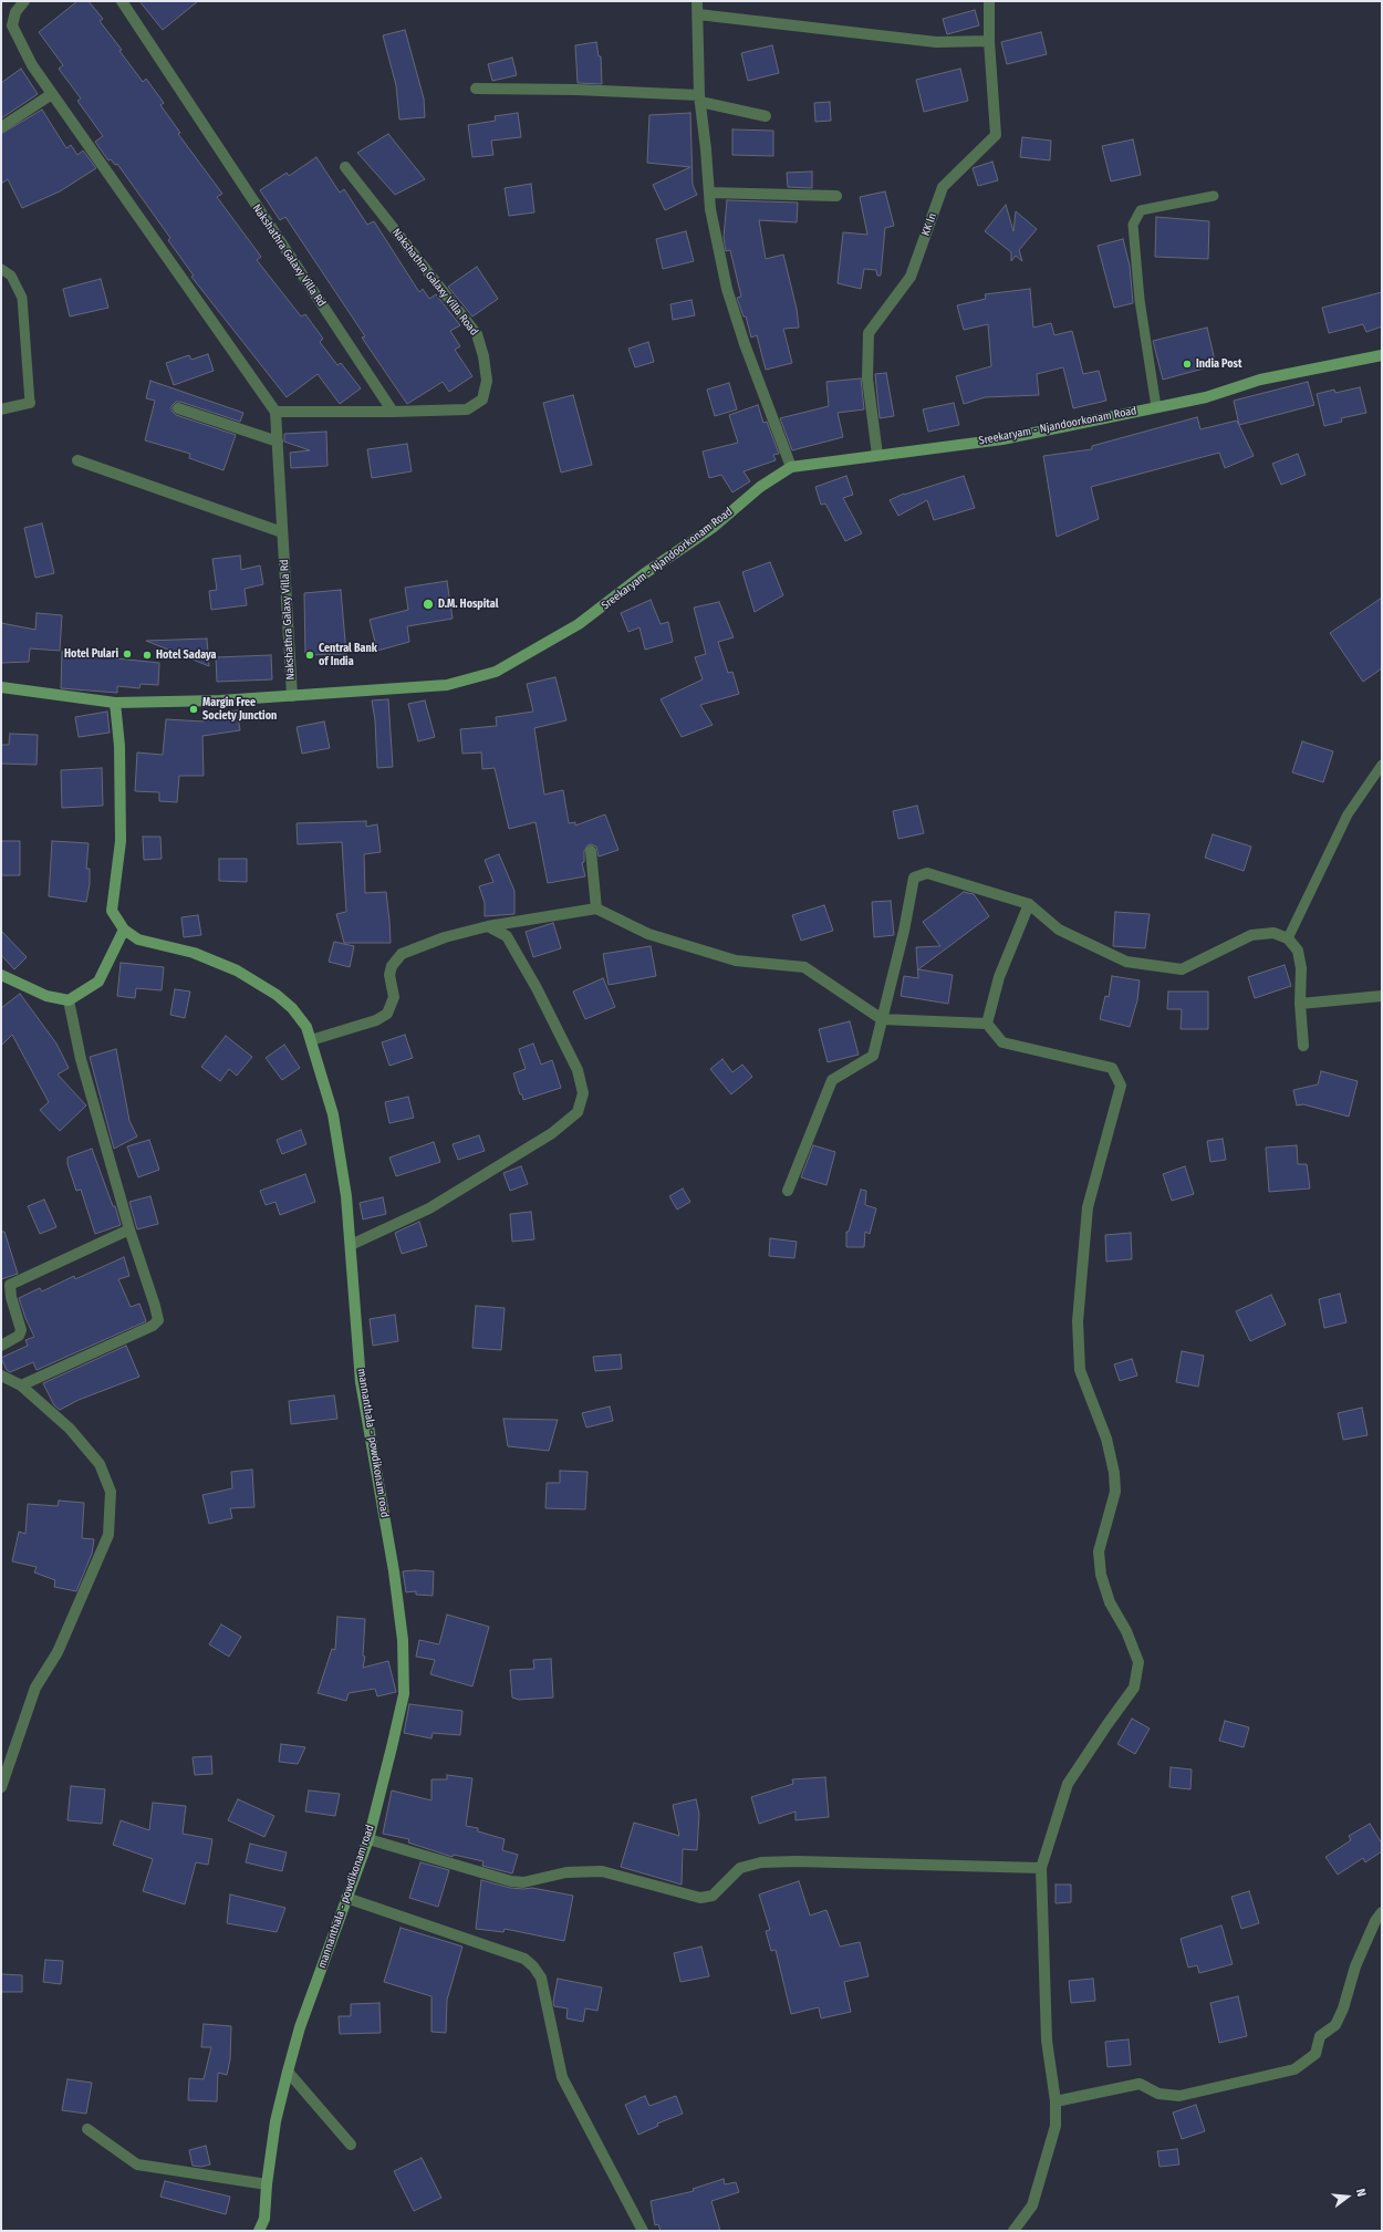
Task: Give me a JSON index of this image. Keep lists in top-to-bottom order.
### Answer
{
  "streets": {
    "main road": ["Sreekaryam - Njandoorkonam Road", "mannanthala - powdikonam road"],
    "street": ["KK ln", "Nakshathra Galaxy Villa Rd", "Nakshathra Galaxy Villa Road"]
  },
  "crossings": [
    ["KK ln", "Sreekaryam - Njandoorkonam Road"],
    ["Nakshathra Galaxy Villa Rd", "Nakshathra Galaxy Villa Road"],
    ["Nakshathra Galaxy Villa Rd", "Sreekaryam - Njandoorkonam Road"],
    ["Sreekaryam - Njandoorkonam Road", "mannanthala - powdikonam road"]
  ],
  "places": [
    "India Post",
    "D.M. Hospital",
    "Hotel Pulari",
    "Hotel Sadaya",
    "Central Bank of India",
    "Margin Free Society Junction"
  ],
  "north": "right"
}
